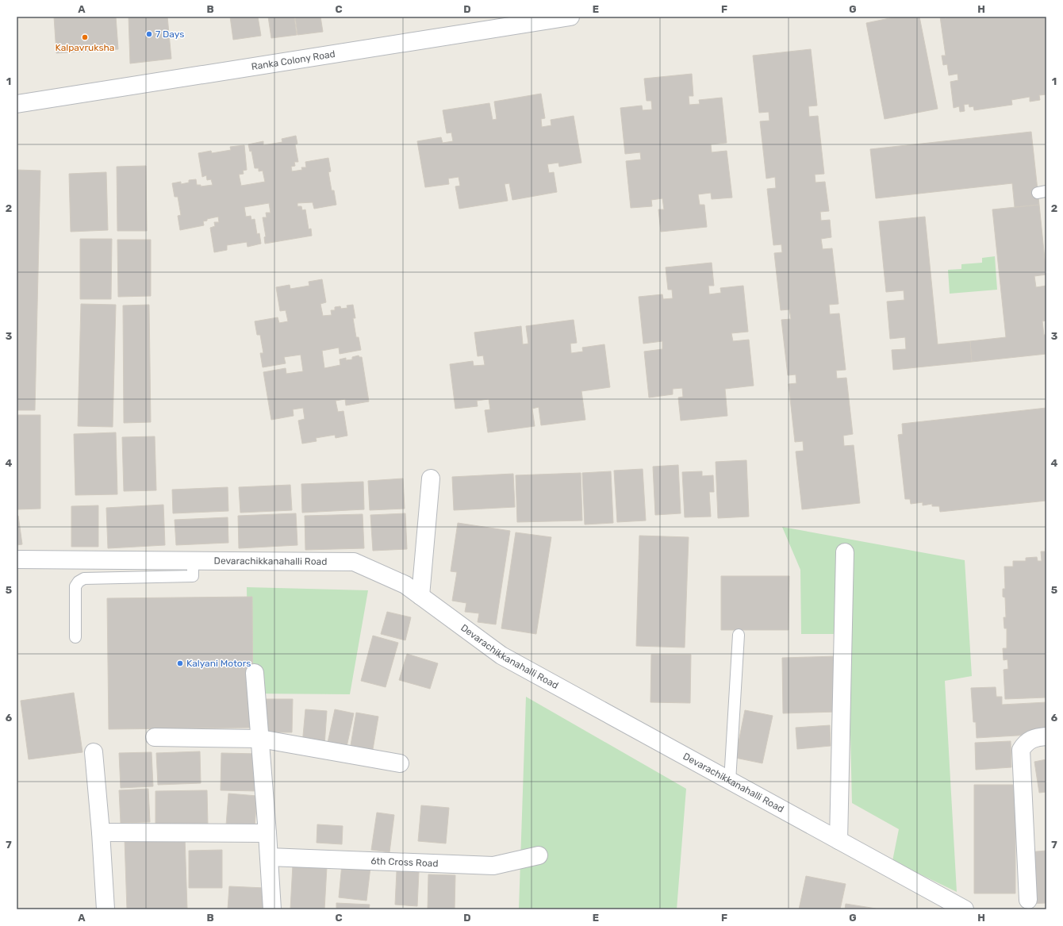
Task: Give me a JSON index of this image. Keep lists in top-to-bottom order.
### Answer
{
  "streets": {
    "street": ["Ranka Colony Road", "Devarachikkanahalli Road", "6th Cross Road"]
  },
  "places": ["7 Days", "Kalpavruksha", "Kalyani Motors"],
  "grid": {
    "columns": [
      "A",
      "B",
      "C",
      "D",
      "E",
      "F",
      "G",
      "H"
    ],
    "rows": [
      "1",
      "2",
      "3",
      "4",
      "5",
      "6",
      "7"
    ]
  }
}
